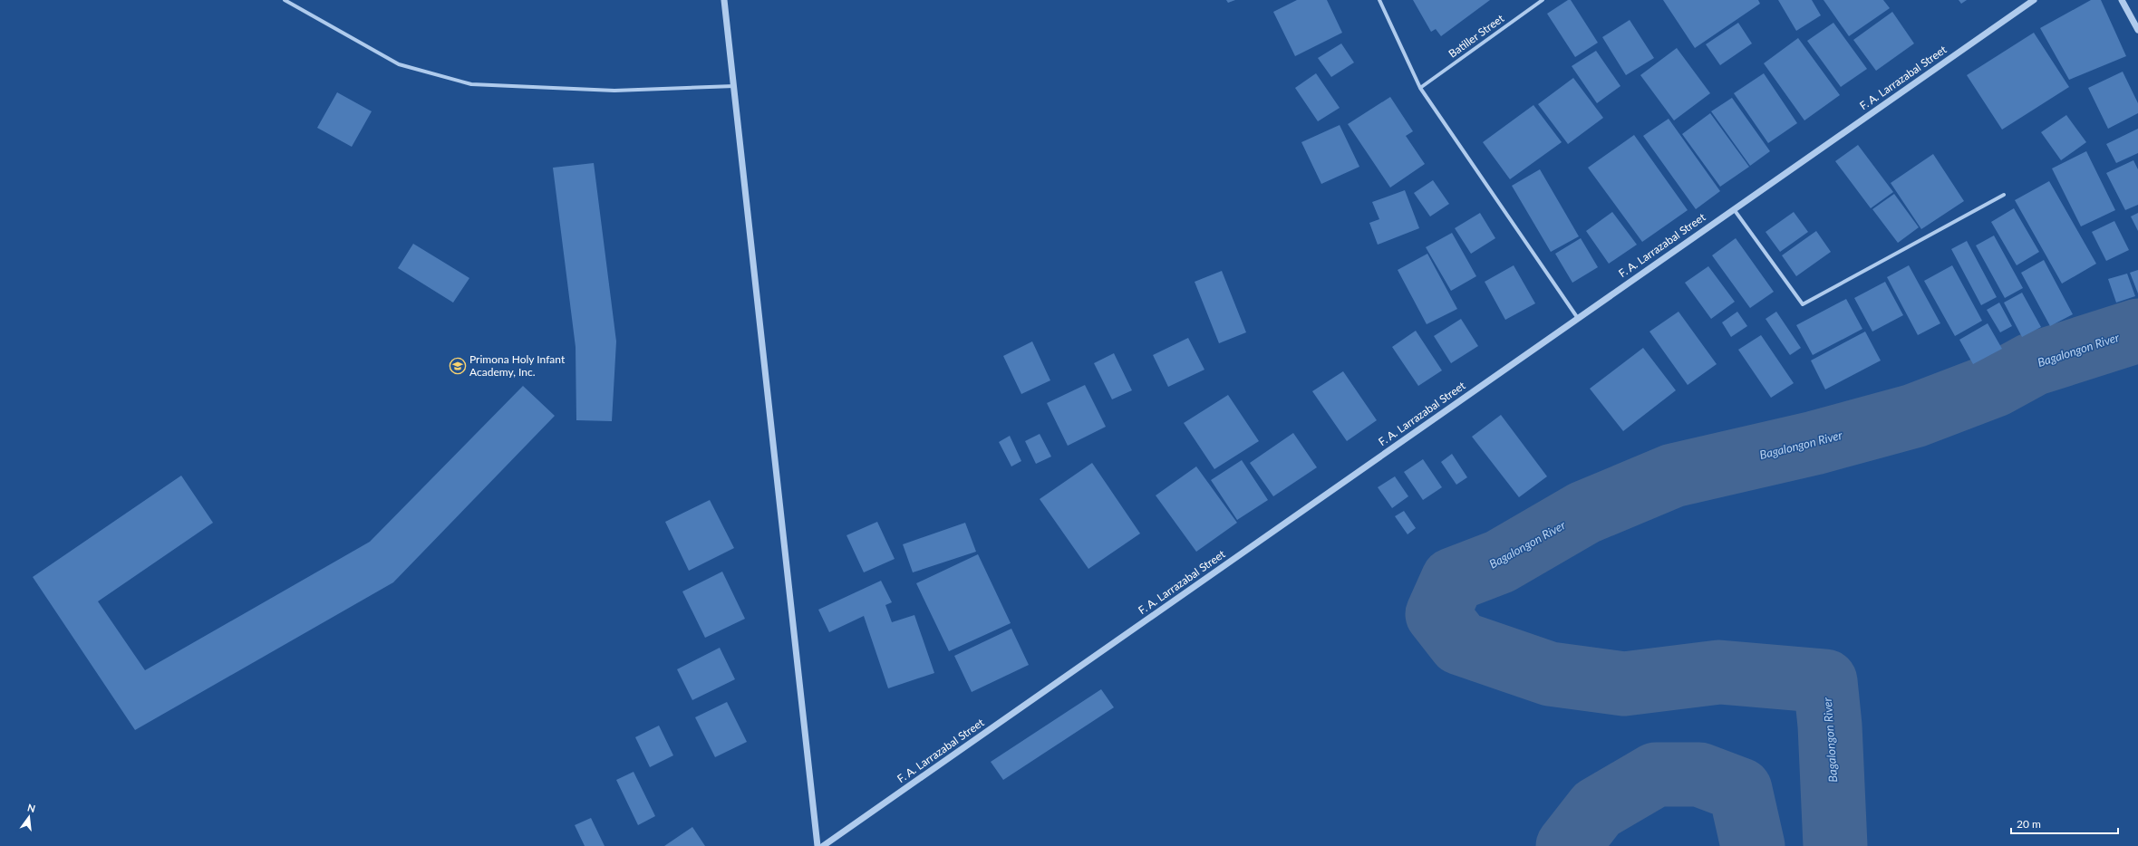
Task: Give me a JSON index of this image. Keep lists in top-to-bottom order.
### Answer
{
  "streets": {
    "street": ["Batiller Street", "F. A. Larrazabal Street"]
  },
  "water": ["Bagalongon River"],
  "places": {
    "school or university": ["Primona Holy Infant Academy, Inc."]
  },
  "scale_bar": "20 m",
  "north": "top"
}
